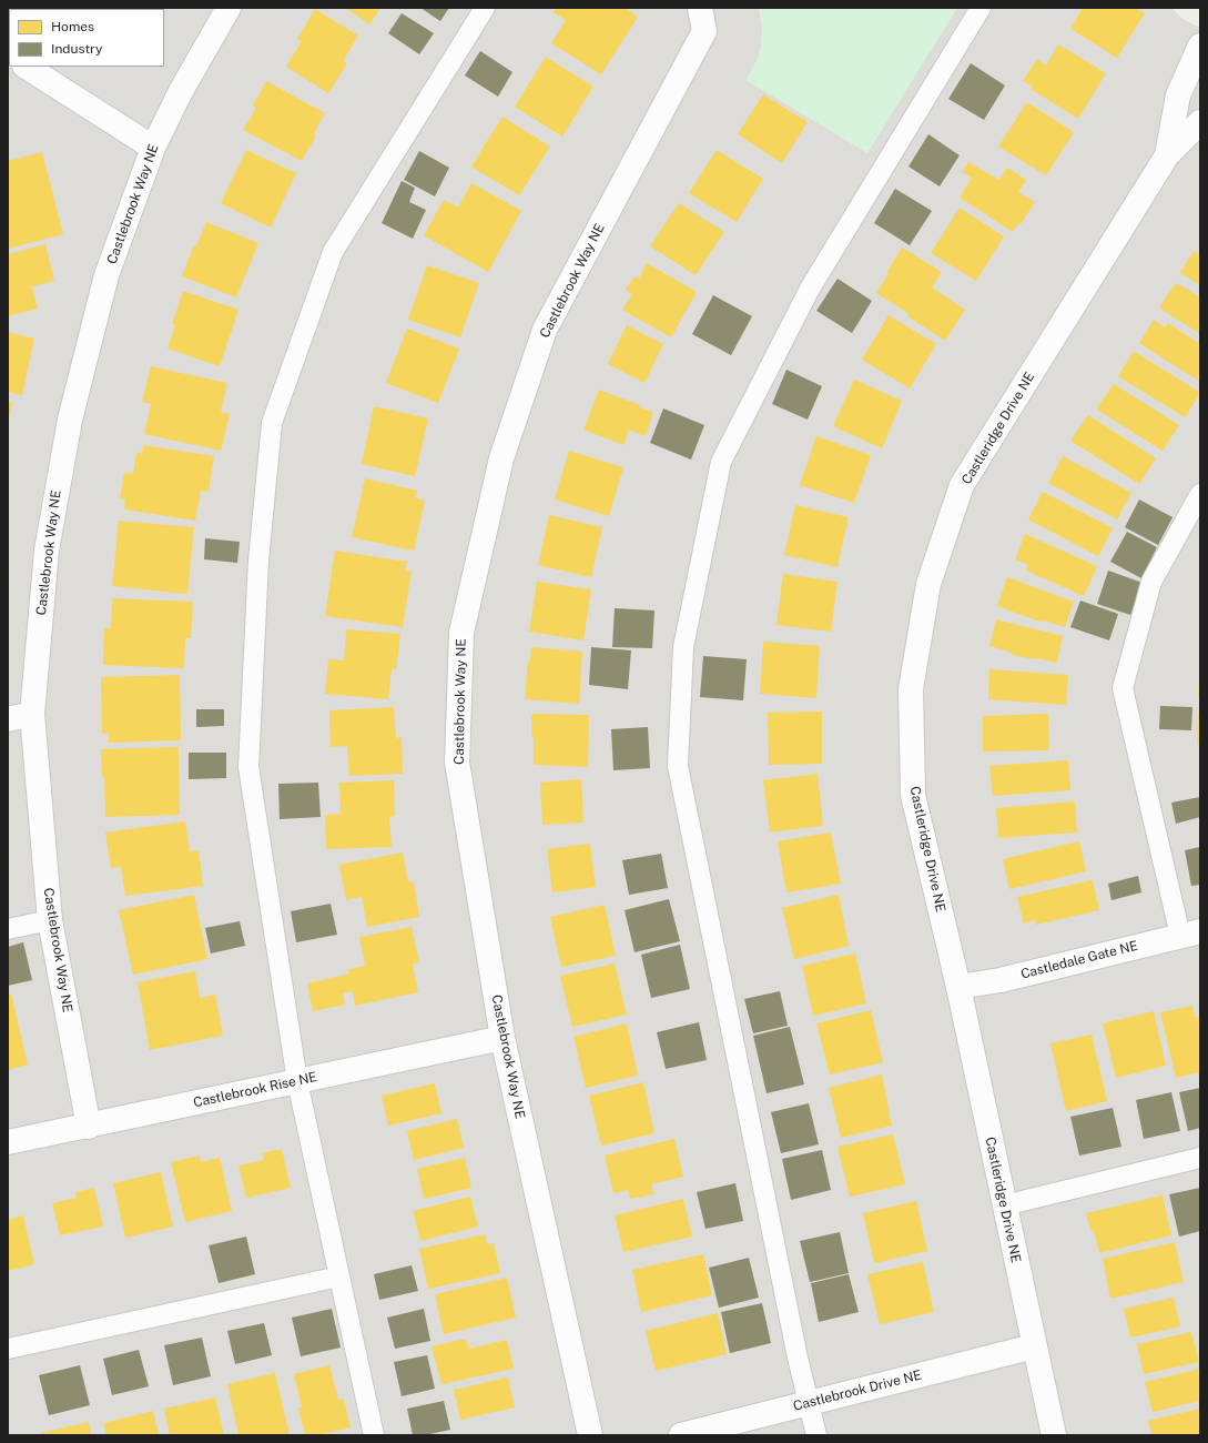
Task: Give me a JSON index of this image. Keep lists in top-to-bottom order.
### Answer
{
  "streets": {
    "street": [
      "Castlebrook Way NE",
      "Castleridge Drive NE",
      "Castledale Gate NE",
      "Castlebrook Rise NE",
      "Castlebrook Drive NE"
    ]
  },
  "crossings": [
    ["Castlebrook Way NE", "Castlebrook Rise NE"],
    ["Castleridge Drive NE", "Castledale Gate NE"],
    ["Castleridge Drive NE", "Castlebrook Drive NE"]
  ],
  "legend": ["Homes", "Industry"]
}
